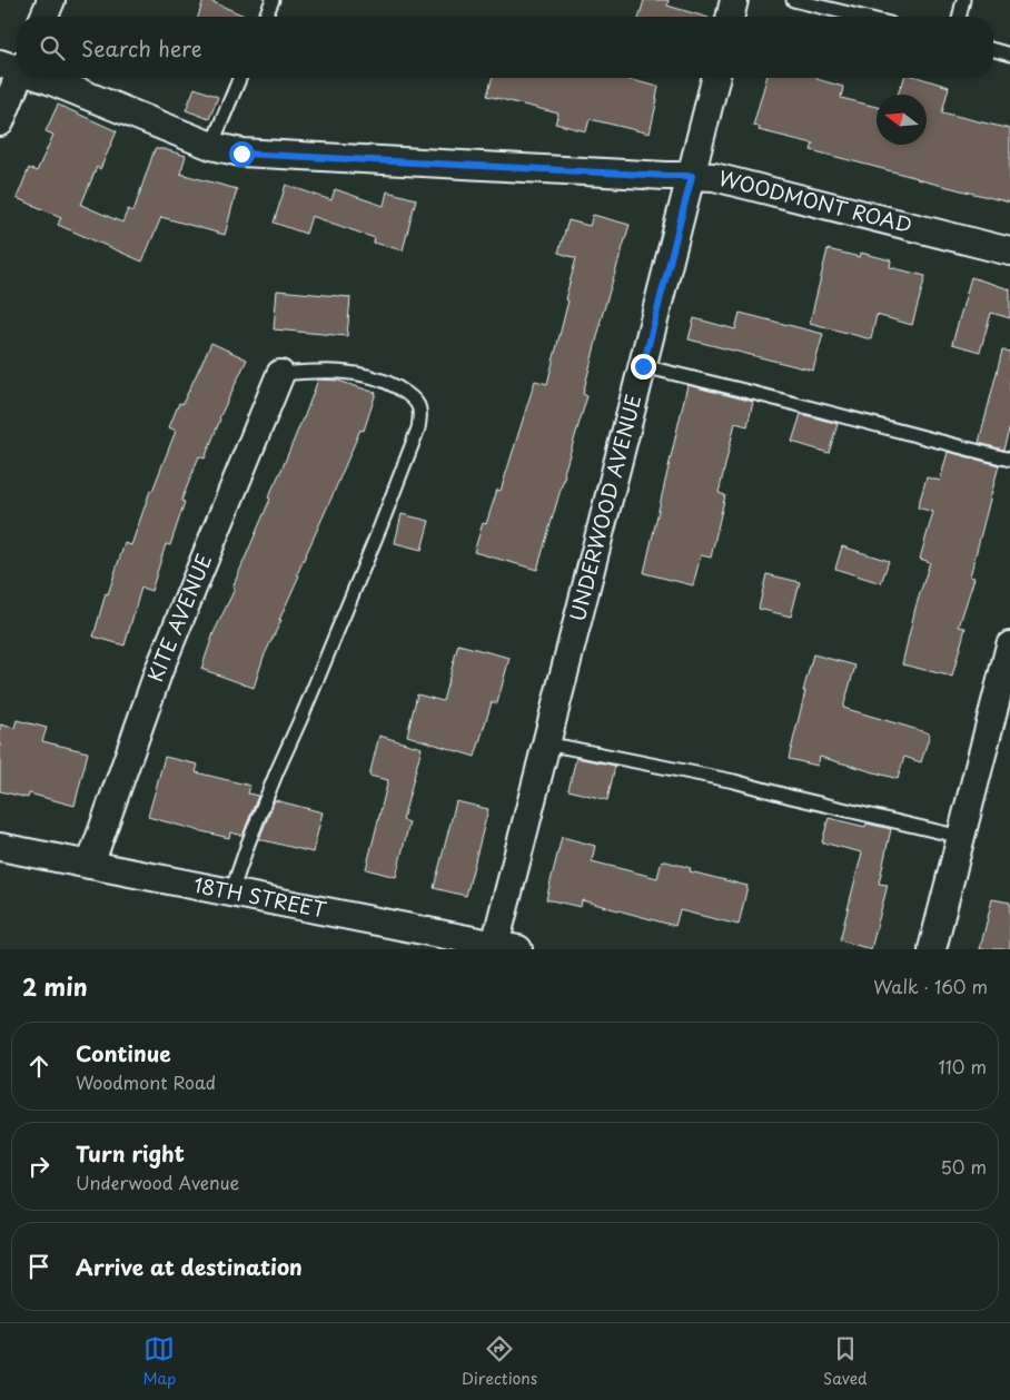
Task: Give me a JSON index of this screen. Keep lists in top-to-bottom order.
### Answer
{
  "streets": {
    "street": [
      "WOODMONT ROAD",
      "UNDERWOOD AVENUE",
      "KITE AVENUE",
      "18TH STREET"
    ]
  },
  "crossings": [
    ["WOODMONT ROAD", "UNDERWOOD AVENUE"],
    ["UNDERWOOD AVENUE", "18TH STREET"],
    ["KITE AVENUE", "18TH STREET"]
  ],
  "north": "left",
  "page": {
    "search": "Search here",
    "heading": ["2 min", "Walk · 160 m"],
    "list": [
      ["Continue", "Woodmont Road", "110 m"],
      ["Turn right", "Underwood Avenue", "50 m"],
      "Arrive at destination"
    ],
    "nav": ["Map", "Directions", "Saved"]
  }
}
